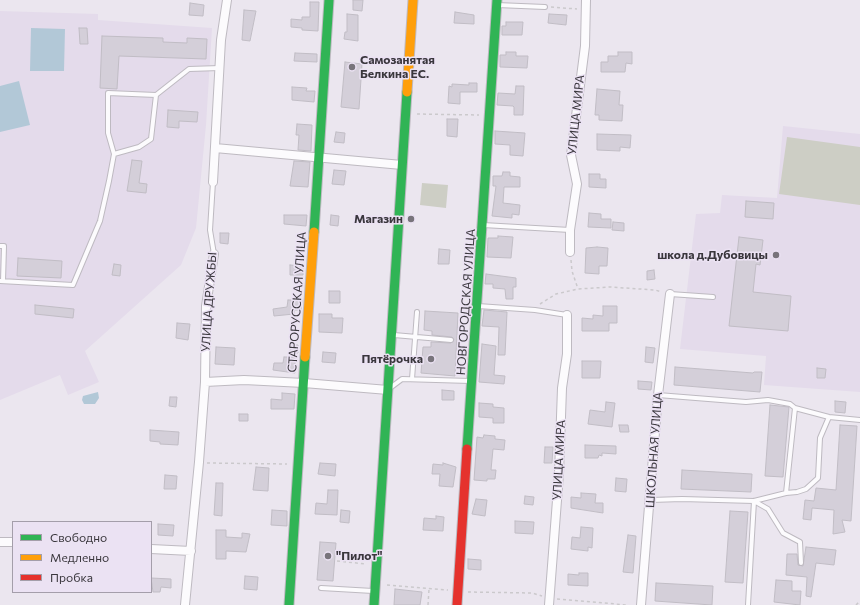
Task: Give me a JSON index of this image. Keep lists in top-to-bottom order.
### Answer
{
  "streets": {
    "street": [
      "УЛИЦА МИРА",
      "УЛИЦА ДРУЖБЫ",
      "СТАРОРУССКАЯ УЛИЦА",
      "НОВГОРОДСКАЯ УЛИЦА",
      "ШКОЛЬНАЯ УЛИЦА"
    ]
  },
  "places": [
    "Самозанятая Белкина ЕС.",
    "Магазин",
    "школа д.Дубовицы",
    "Пятёрочка",
    "\"Пилот\""
  ],
  "legend": ["Свободно", "Медленно", "Пробка"]
}
